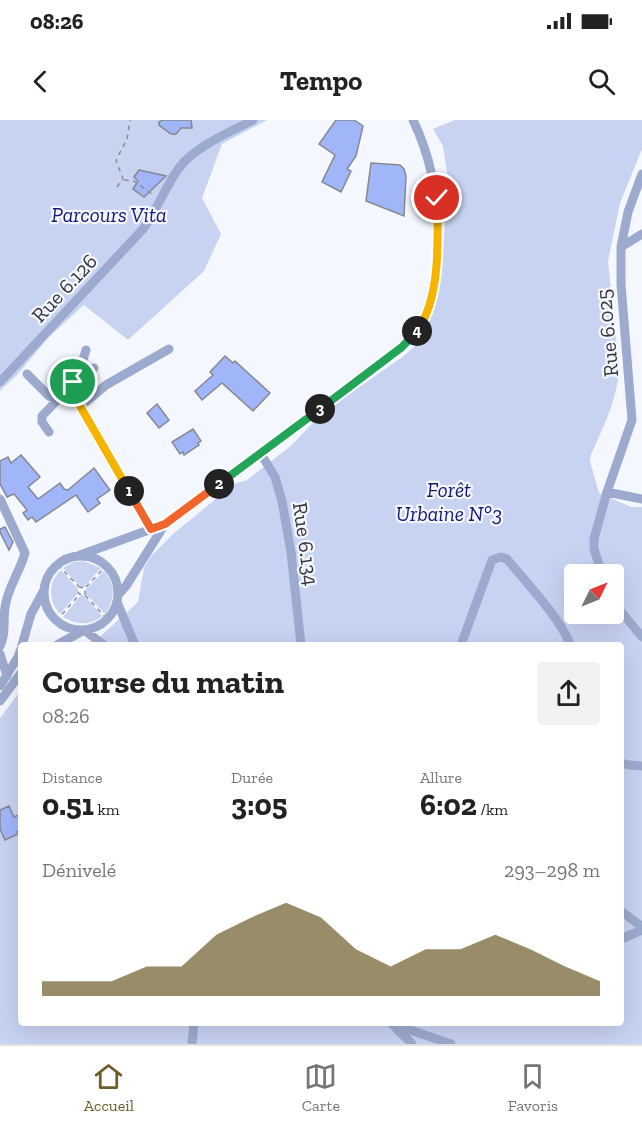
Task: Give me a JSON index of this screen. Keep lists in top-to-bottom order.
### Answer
{
  "streets": {
    "street": ["Rue 6.126", "Rue 6.025", "Rue 6.134"]
  },
  "parks": ["Parcours Vita", "Forêt Urbaine N°3"],
  "north": "top right",
  "page": {
    "status": "08:26",
    "header": "Tempo",
    "pins": [
      "4",
      "3",
      "2",
      "1"
    ],
    "heading": ["Course du matin", "08:26"],
    "stats": [
      ["Distance", "0.51 km"],
      ["Durée", "3:05"],
      ["Allure", "6:02 /km"]
    ],
    "chart": ["Dénivelé", "293–298 m"],
    "tabs": ["Accueil", "Carte", "Favoris"]
  }
}
